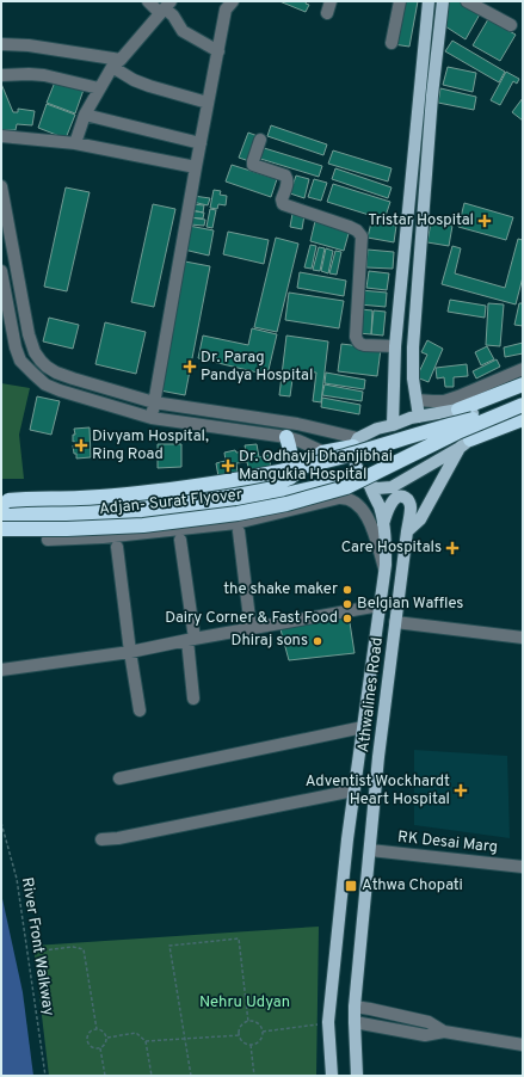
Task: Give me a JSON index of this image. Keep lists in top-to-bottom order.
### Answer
{
  "streets": {
    "highway": ["Adjan- Surat Flyover"],
    "main road": ["Athwalines Road"],
    "street": ["RK Desai Marg"],
    "path": ["River Front Walkway"]
  },
  "crossings": [
    ["Athwalines Road", "RK Desai Marg"]
  ],
  "parks": ["Nehru Udyan"],
  "places": {
    "health": [
      "Tristar Hospital",
      "Dr. Parag Pandya Hospital",
      "Divyam Hospital, Ring Road",
      "Dr. Odhavji Dhanjibhai Mangukia Hospital",
      "Care Hospitals",
      "Adventist Wockhardt Heart Hospital"
    ],
    "other": [
      "the shake maker",
      "Belgian Waffles",
      "Dairy Corner & Fast Food",
      "Dhiraj sons"
    ],
    "transit": ["Athwa Chopati"]
  }
}
